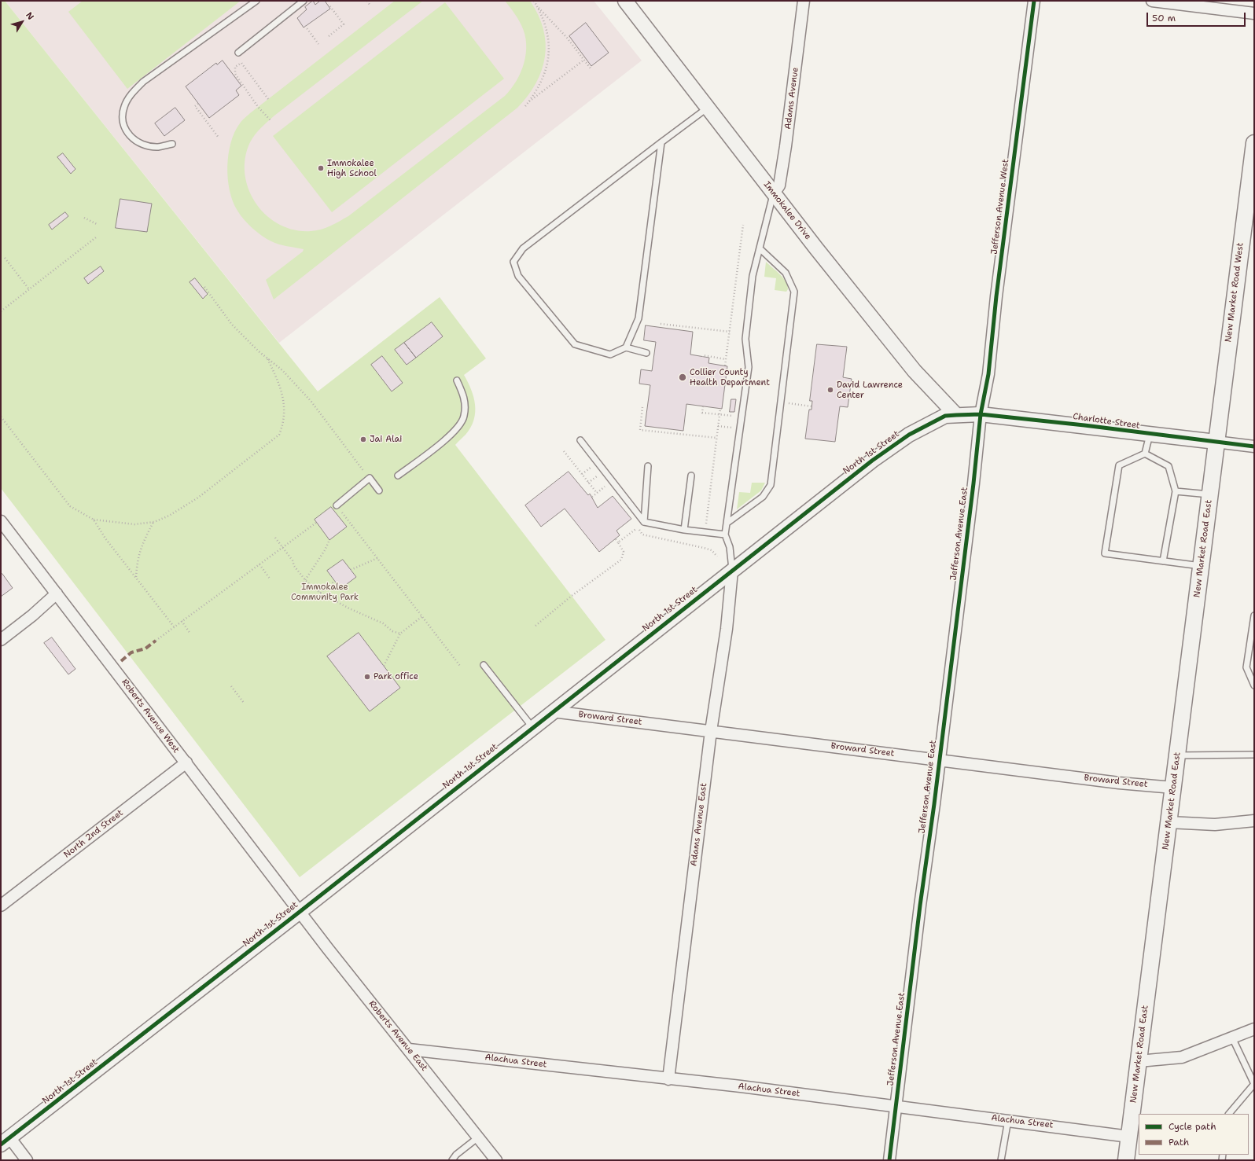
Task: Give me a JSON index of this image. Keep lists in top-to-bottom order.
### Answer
{
  "streets": {
    "main road": ["New Market Road West", "New Market Road East"],
    "street": [
      "Adams Avenue",
      "Jefferson Avenue West",
      "Immokalee Drive",
      "Charlotte Street",
      "North 1st Street",
      "Jefferson Avenue East",
      "Roberts Avenue West",
      "Broward Street",
      "Adams Avenue East",
      "North 2nd Street",
      "Roberts Avenue East",
      "Alachua Street"
    ]
  },
  "crossings": [
    ["Adams Avenue", "Immokalee Drive"],
    ["Jefferson Avenue West", "Charlotte Street"],
    ["Jefferson Avenue West", "Jefferson Avenue East"],
    ["Immokalee Drive", "Charlotte Street"],
    ["Immokalee Drive", "North 1st Street"],
    ["New Market Road West", "Charlotte Street"],
    ["New Market Road West", "New Market Road East"],
    ["Charlotte Street", "North 1st Street"],
    ["Charlotte Street", "Jefferson Avenue East"],
    ["Charlotte Street", "New Market Road East"],
    ["North 1st Street", "Roberts Avenue West"],
    ["North 1st Street", "Broward Street"],
    ["North 1st Street", "Adams Avenue East"],
    ["North 1st Street", "Roberts Avenue East"],
    ["Jefferson Avenue East", "Broward Street"],
    ["Jefferson Avenue East", "Alachua Street"],
    ["New Market Road East", "Broward Street"],
    ["New Market Road East", "Alachua Street"],
    ["Roberts Avenue West", "North 2nd Street"],
    ["Roberts Avenue West", "Roberts Avenue East"],
    ["Broward Street", "Adams Avenue East"],
    ["Adams Avenue East", "Alachua Street"],
    ["Roberts Avenue East", "Alachua Street"]
  ],
  "parks": ["Immokalee Community Park"],
  "places": [
    "Immokalee High School",
    "Collier County Health Department",
    "David Lawrence Center",
    "Jai Alai",
    "Park office"
  ],
  "legend": ["Cycle path", "Path"],
  "scale_bar": "50 m",
  "north": "top right"
}
